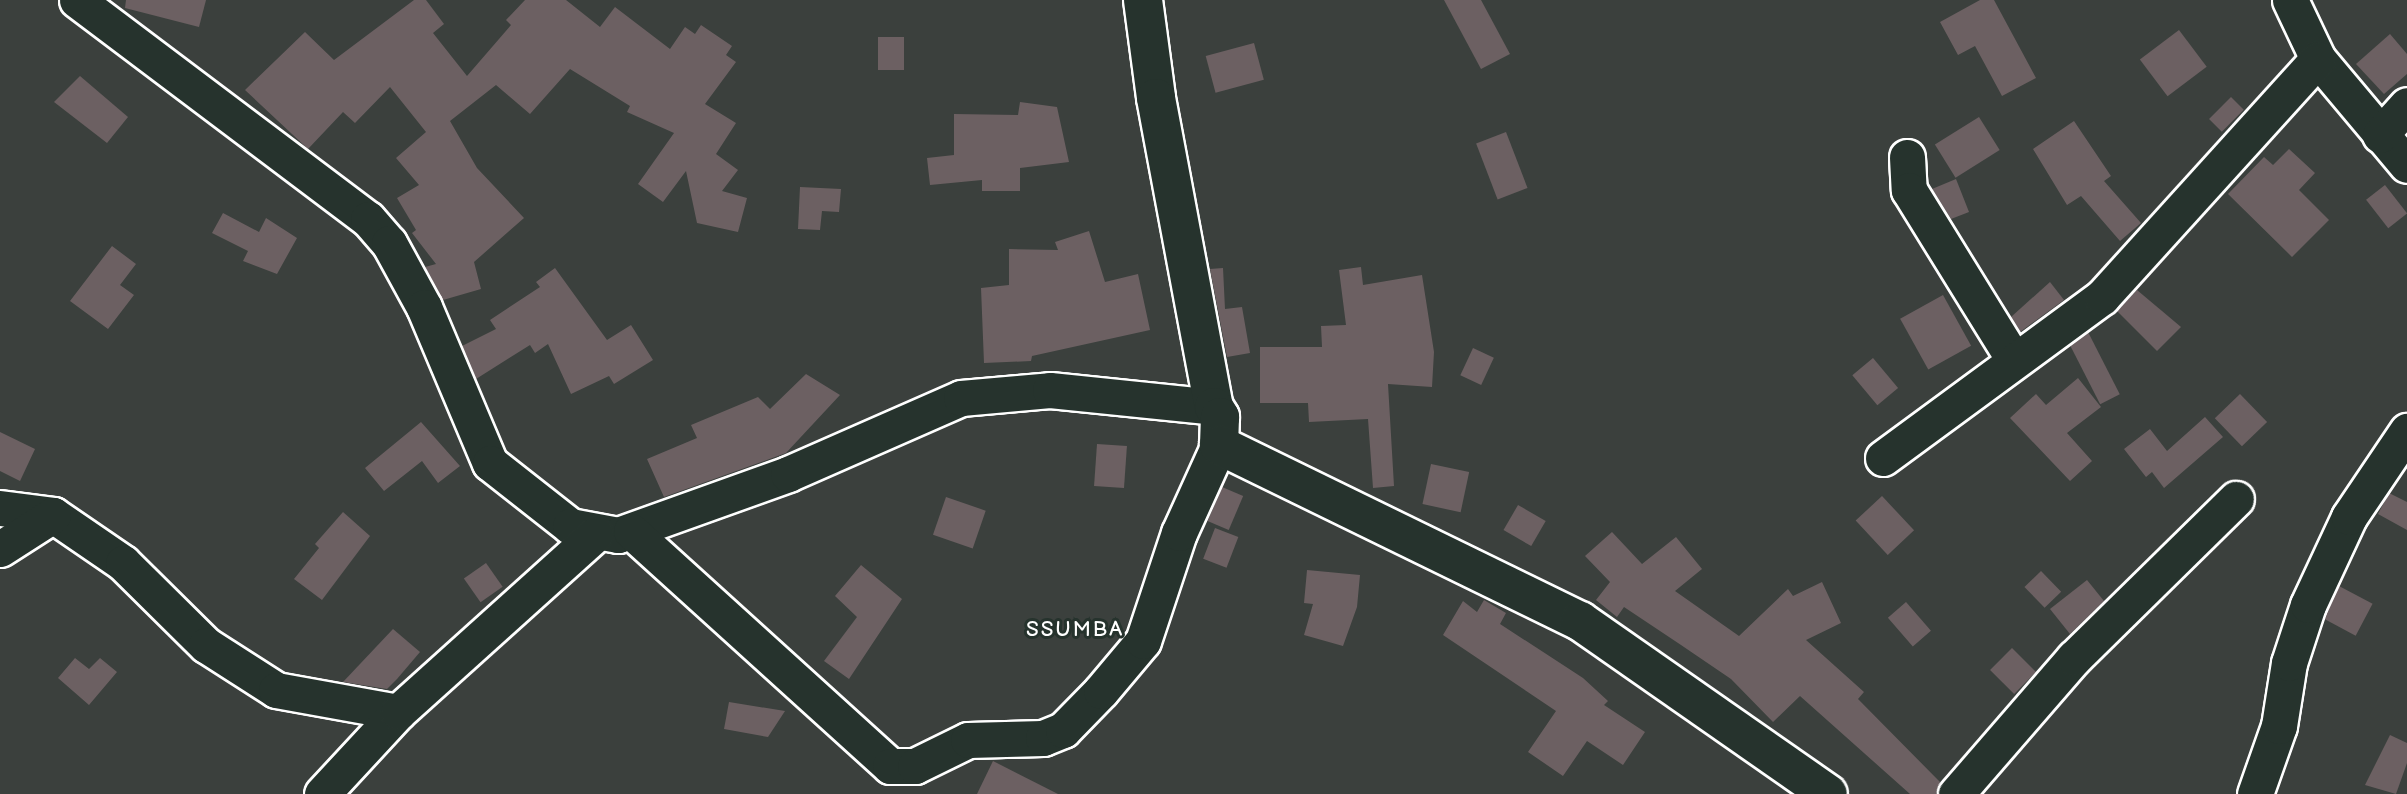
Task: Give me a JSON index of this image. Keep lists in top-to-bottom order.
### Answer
{
  "districts": ["SSUMBA"]
}
